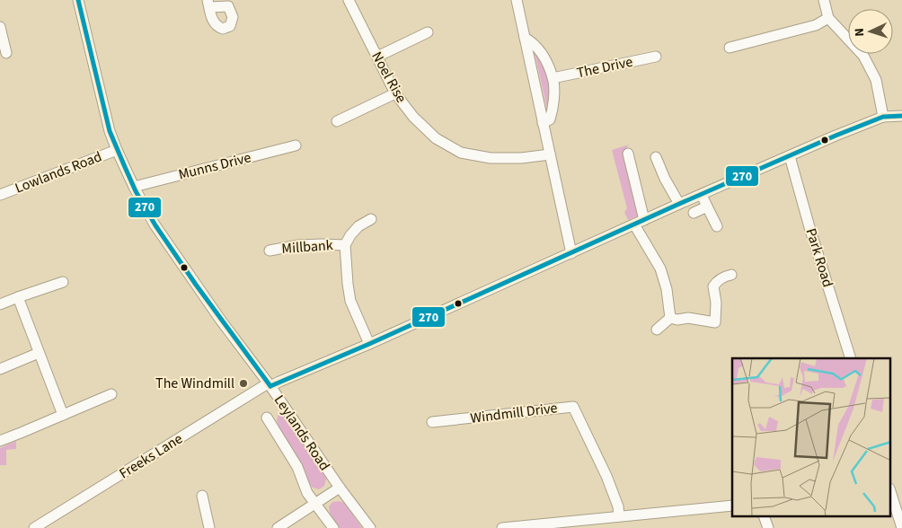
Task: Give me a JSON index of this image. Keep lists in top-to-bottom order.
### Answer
{
  "streets": {
    "street": [
      "The Drive",
      "Noel Rise",
      "Munns Drive",
      "Lowlands Road",
      "Millbank",
      "Park Road",
      "Windmill Drive",
      "Leylands Road",
      "Freeks Lane"
    ]
  },
  "crossings": [
    ["Munns Drive", "Leylands Road"],
    ["Lowlands Road", "Leylands Road"],
    ["Millbank", "Freeks Lane"],
    ["Park Road", "Freeks Lane"],
    ["Leylands Road", "Freeks Lane"]
  ],
  "places": ["The Windmill"],
  "lines": ["transit line 270"],
  "north": "left"
}
